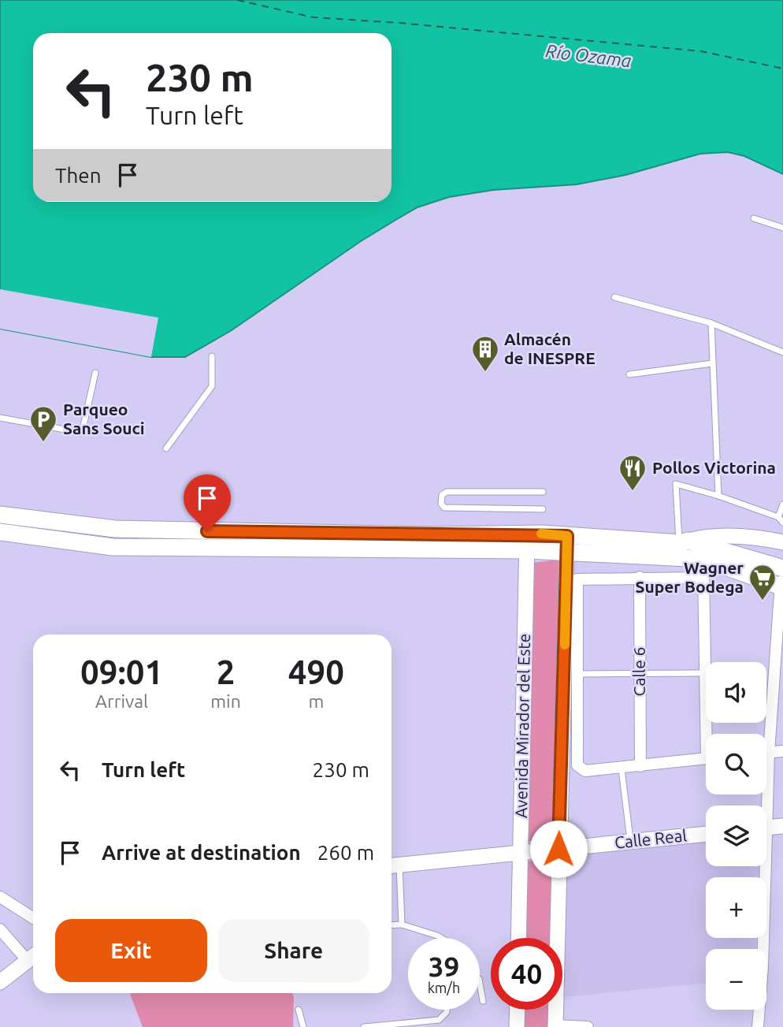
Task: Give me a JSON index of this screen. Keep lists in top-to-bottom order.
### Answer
{
  "streets": {
    "street": ["Calle 6", "Avenida Mirador del Este", "Calle Real"]
  },
  "crossings": [
    ["Avenida Mirador del Este", "Calle Real"]
  ],
  "water": ["Río Ozama"],
  "places": {
    "building": ["Almacén de INESPRE"],
    "parking": ["Parqueo Sans Souci"],
    "restaurant": ["Pollos Victorina"],
    "supermarket": ["Wagner Super Bodega"]
  },
  "page": {
    "turn": ["230 m", "Turn left"],
    "then": "Then",
    "eta": [
      "09:01",
      "Arrival",
      "2",
      "min",
      "490",
      "m"
    ],
    "map_buttons": ["+", "−"],
    "list": [
      {
        "name": "Turn left",
        "value": "230 m"
      },
      {
        "name": "Arrive at destination",
        "value": "260 m"
      }
    ],
    "buttons": ["Exit", "Share"],
    "speed": "39 km/h",
    "limit": "40"
  }
}
